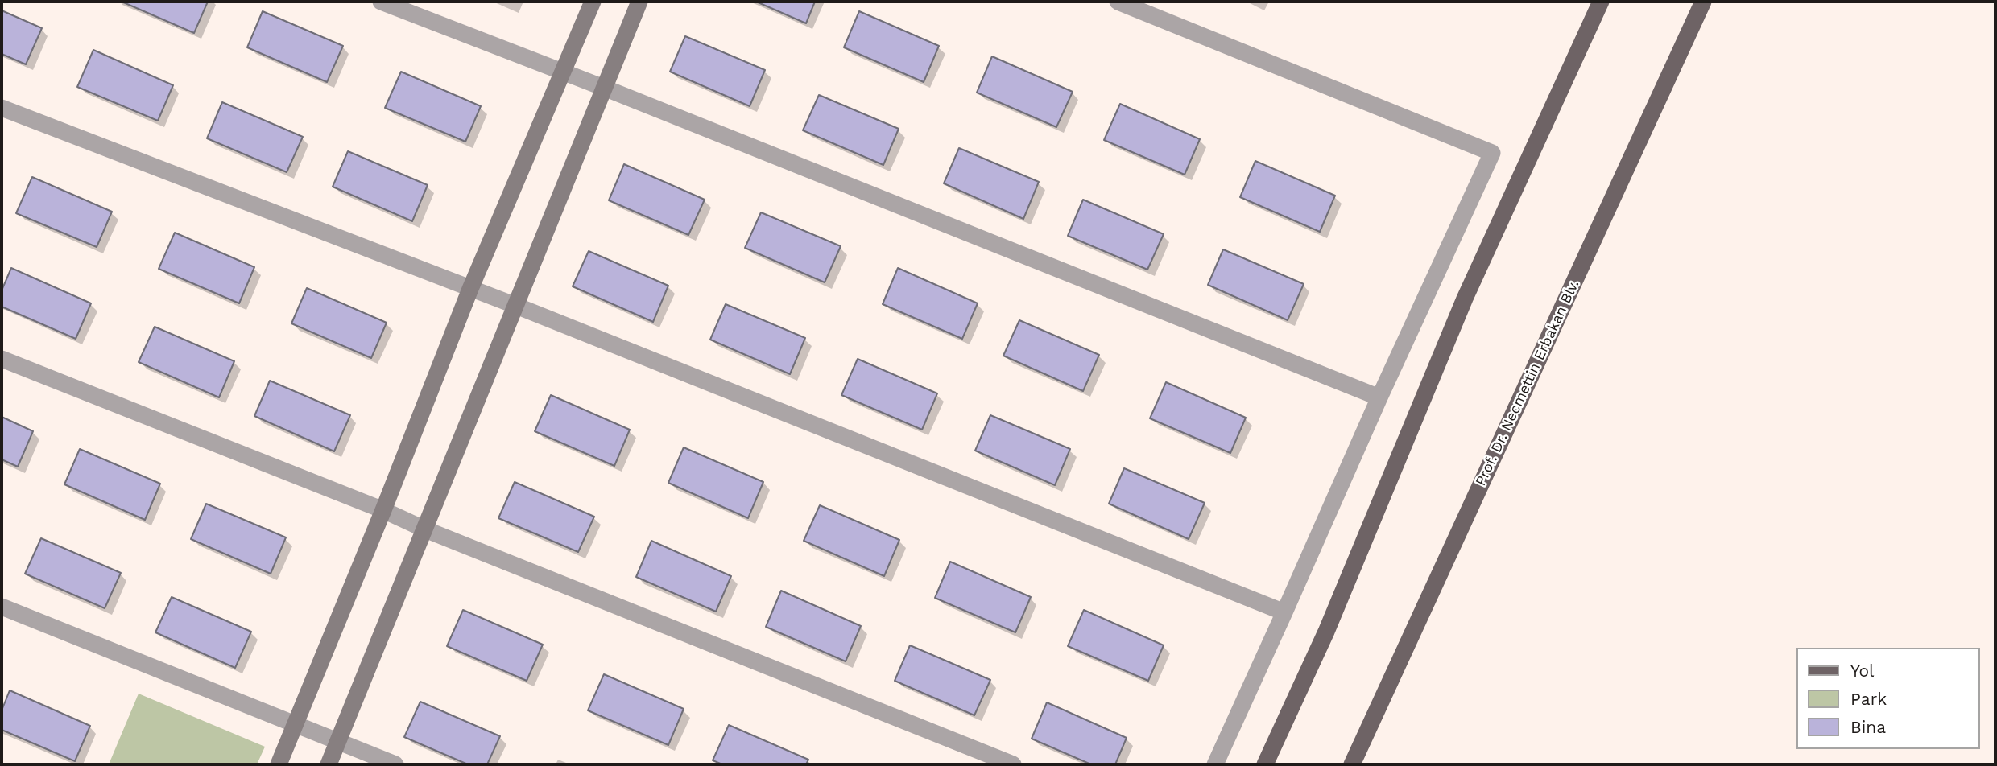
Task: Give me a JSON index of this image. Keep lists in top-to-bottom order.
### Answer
{
  "streets": {
    "main road": ["Prof. Dr. Necmettin Erbakan Blv."]
  },
  "legend": ["Yol", "Park", "Bina"]
}
